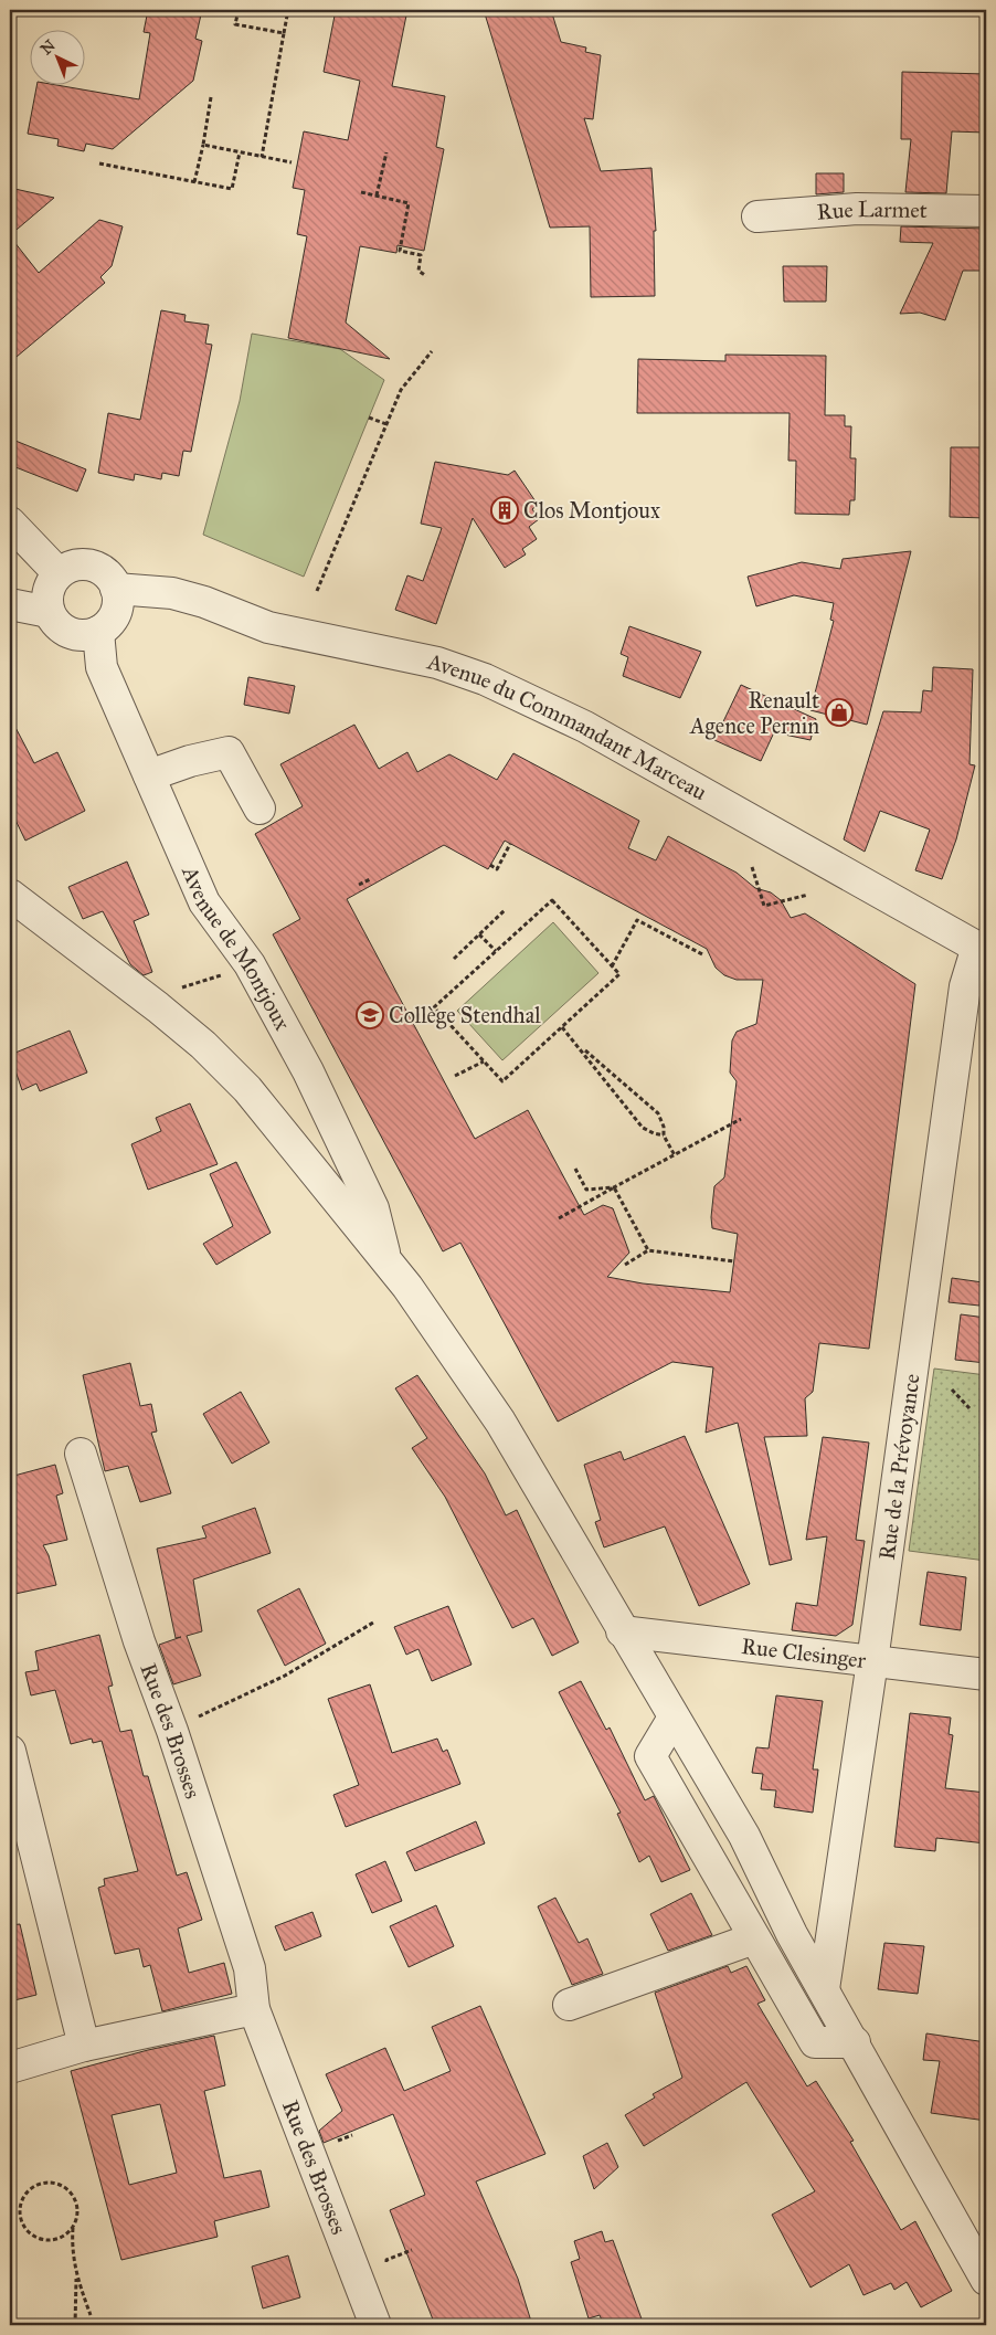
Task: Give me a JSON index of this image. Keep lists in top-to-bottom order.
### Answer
{
  "streets": {
    "street": [
      "Rue Larmet",
      "Avenue du Commandant Marceau",
      "Avenue de Montjoux",
      "Rue de la Prévoyance",
      "Rue Clesinger",
      "Rue des Brosses"
    ]
  },
  "crossings": [
    ["Avenue du Commandant Marceau", "Avenue de Montjoux"],
    ["Avenue du Commandant Marceau", "Rue de la Prévoyance"],
    ["Rue de la Prévoyance", "Rue Clesinger"]
  ],
  "places": {
    "building": ["Clos Montjoux"],
    "shop": ["Renault Agence Pernin"],
    "school or university": ["Collège Stendhal"]
  },
  "north": "top left"
}
